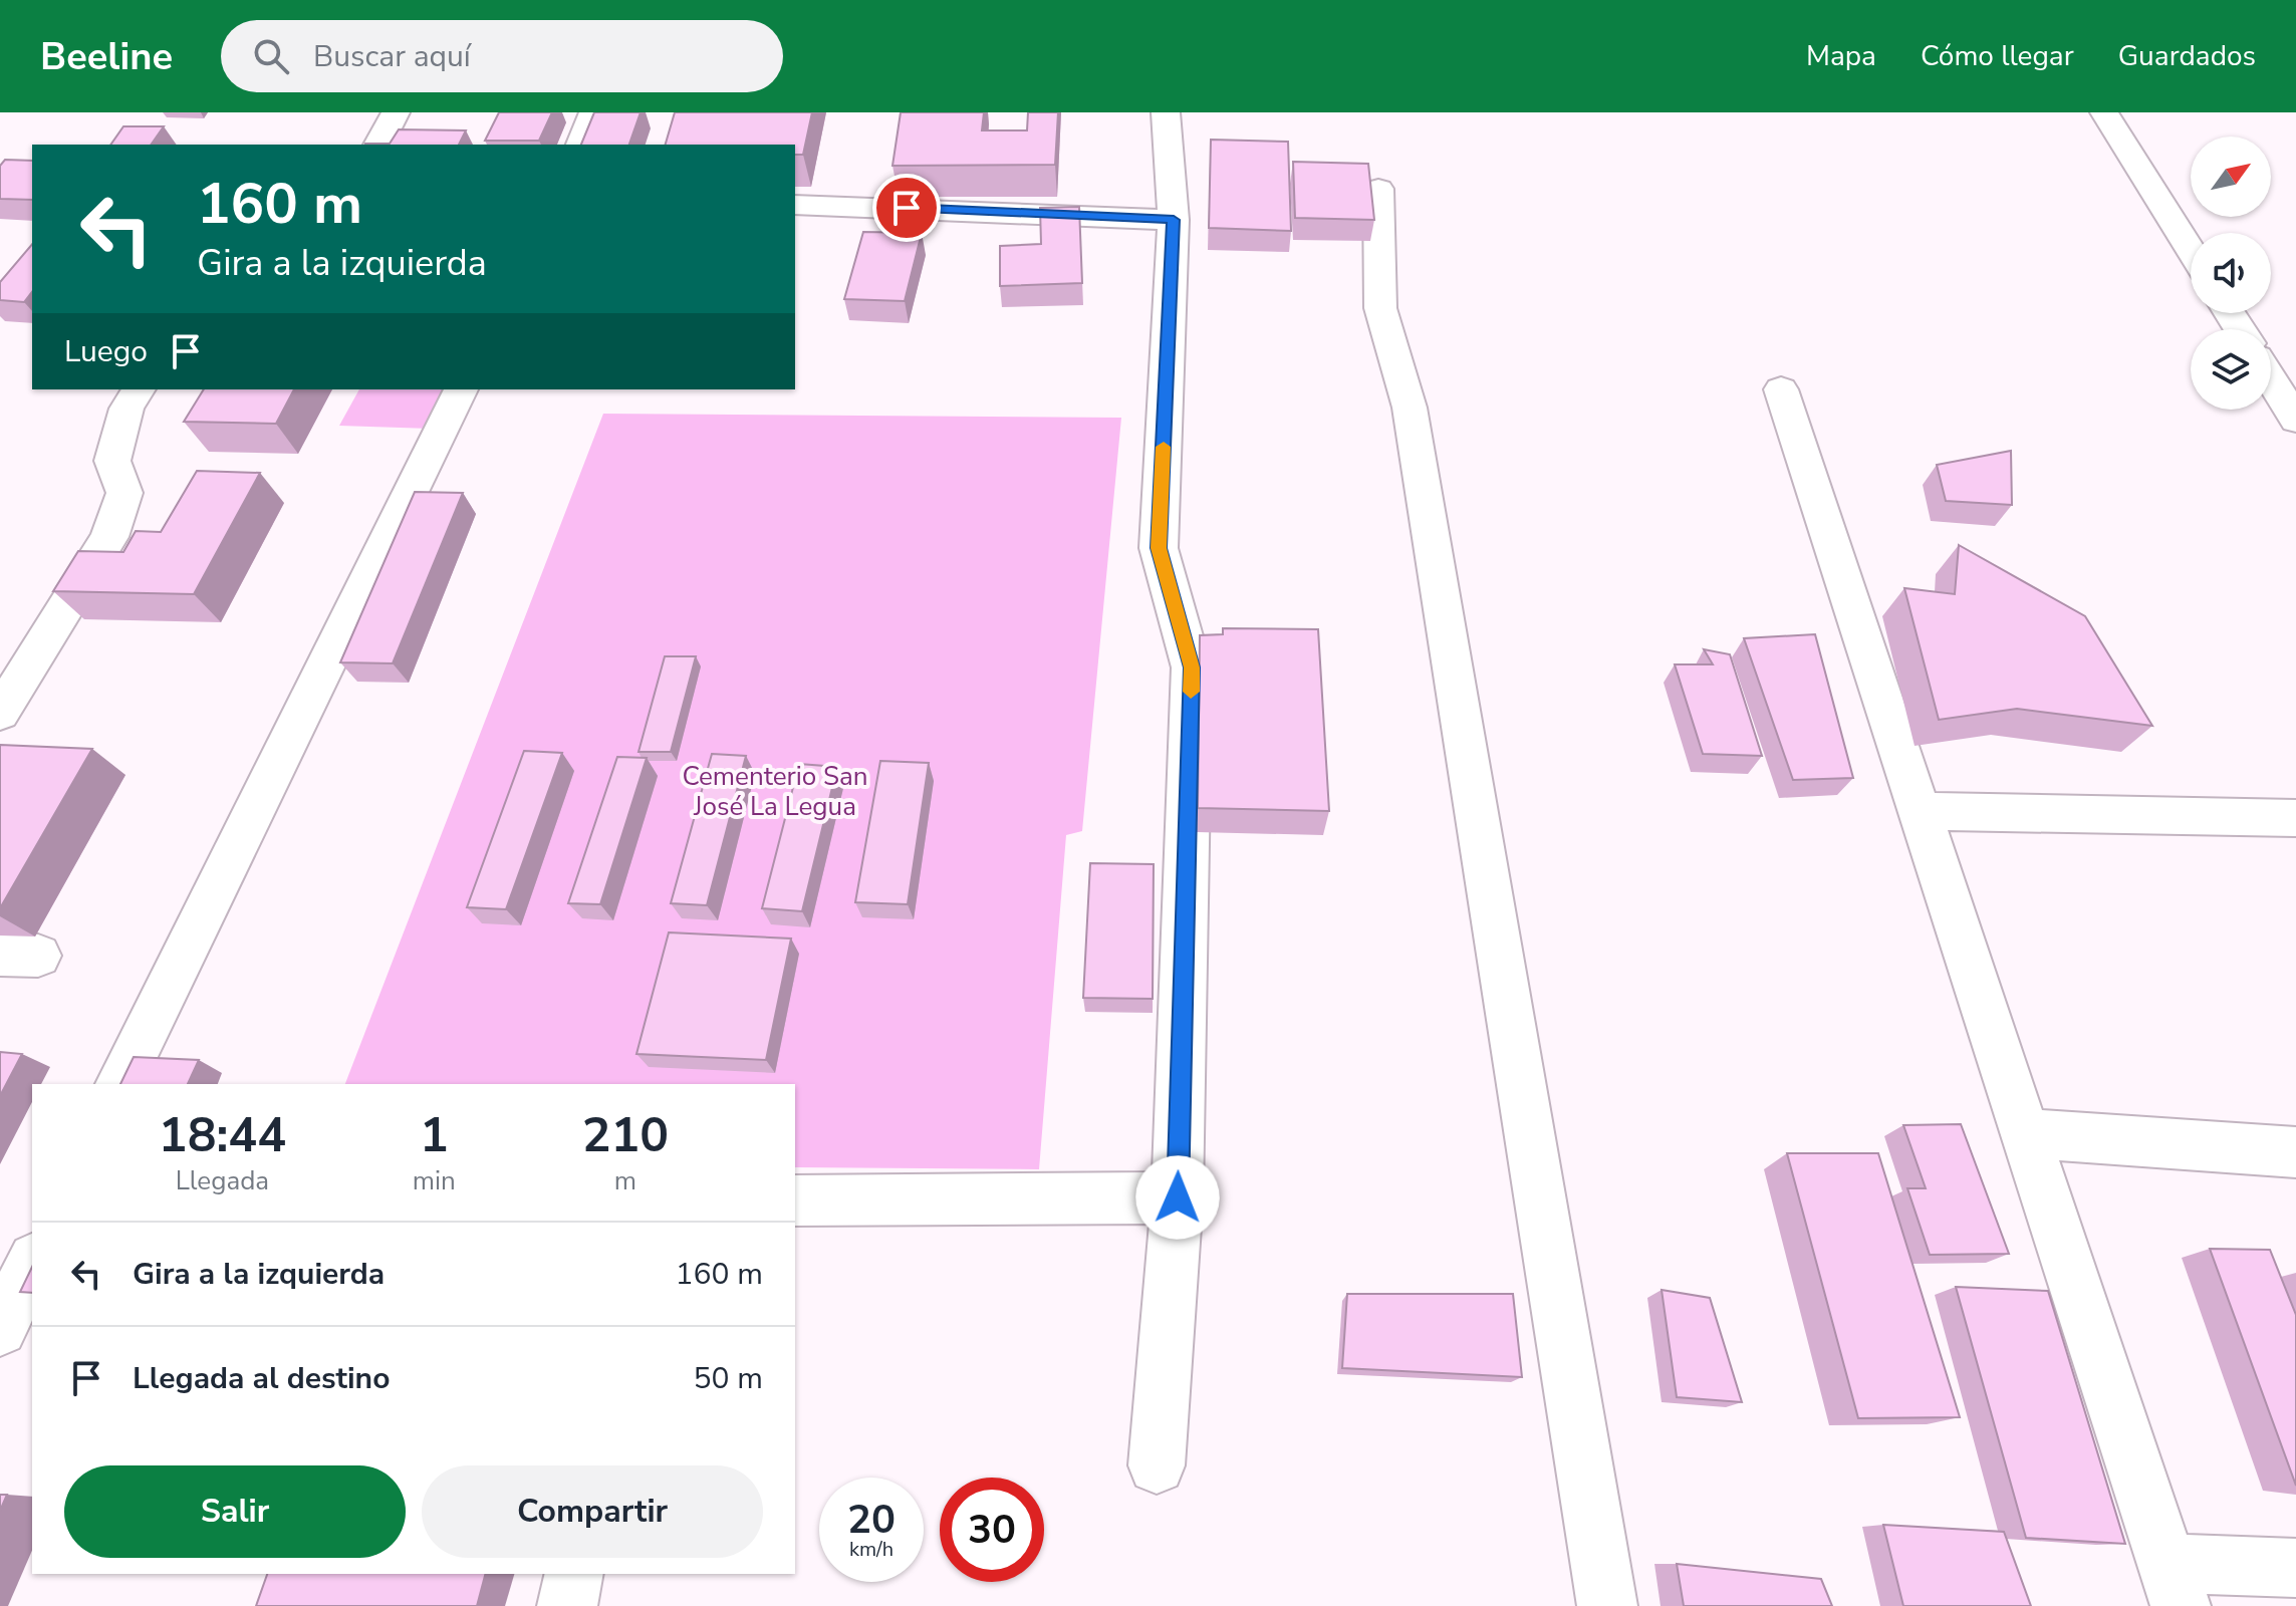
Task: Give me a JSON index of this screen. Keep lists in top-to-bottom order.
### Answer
{
  "parks": ["Cementerio San José La Legua"],
  "north": "top right",
  "page": {
    "header": "Beeline",
    "search": "Buscar aquí",
    "nav": ["Mapa", "Cómo llegar", "Guardados"],
    "turn": ["160 m", "Gira a la izquierda"],
    "then": "Luego",
    "eta": [
      "18:44",
      "Llegada",
      "1",
      "min",
      "210",
      "m"
    ],
    "list": [
      {
        "name": "Gira a la izquierda",
        "value": "160 m"
      },
      {
        "name": "Llegada al destino",
        "value": "50 m"
      }
    ],
    "buttons": ["Salir", "Compartir"],
    "speed": "20 km/h",
    "limit": "30"
  }
}
